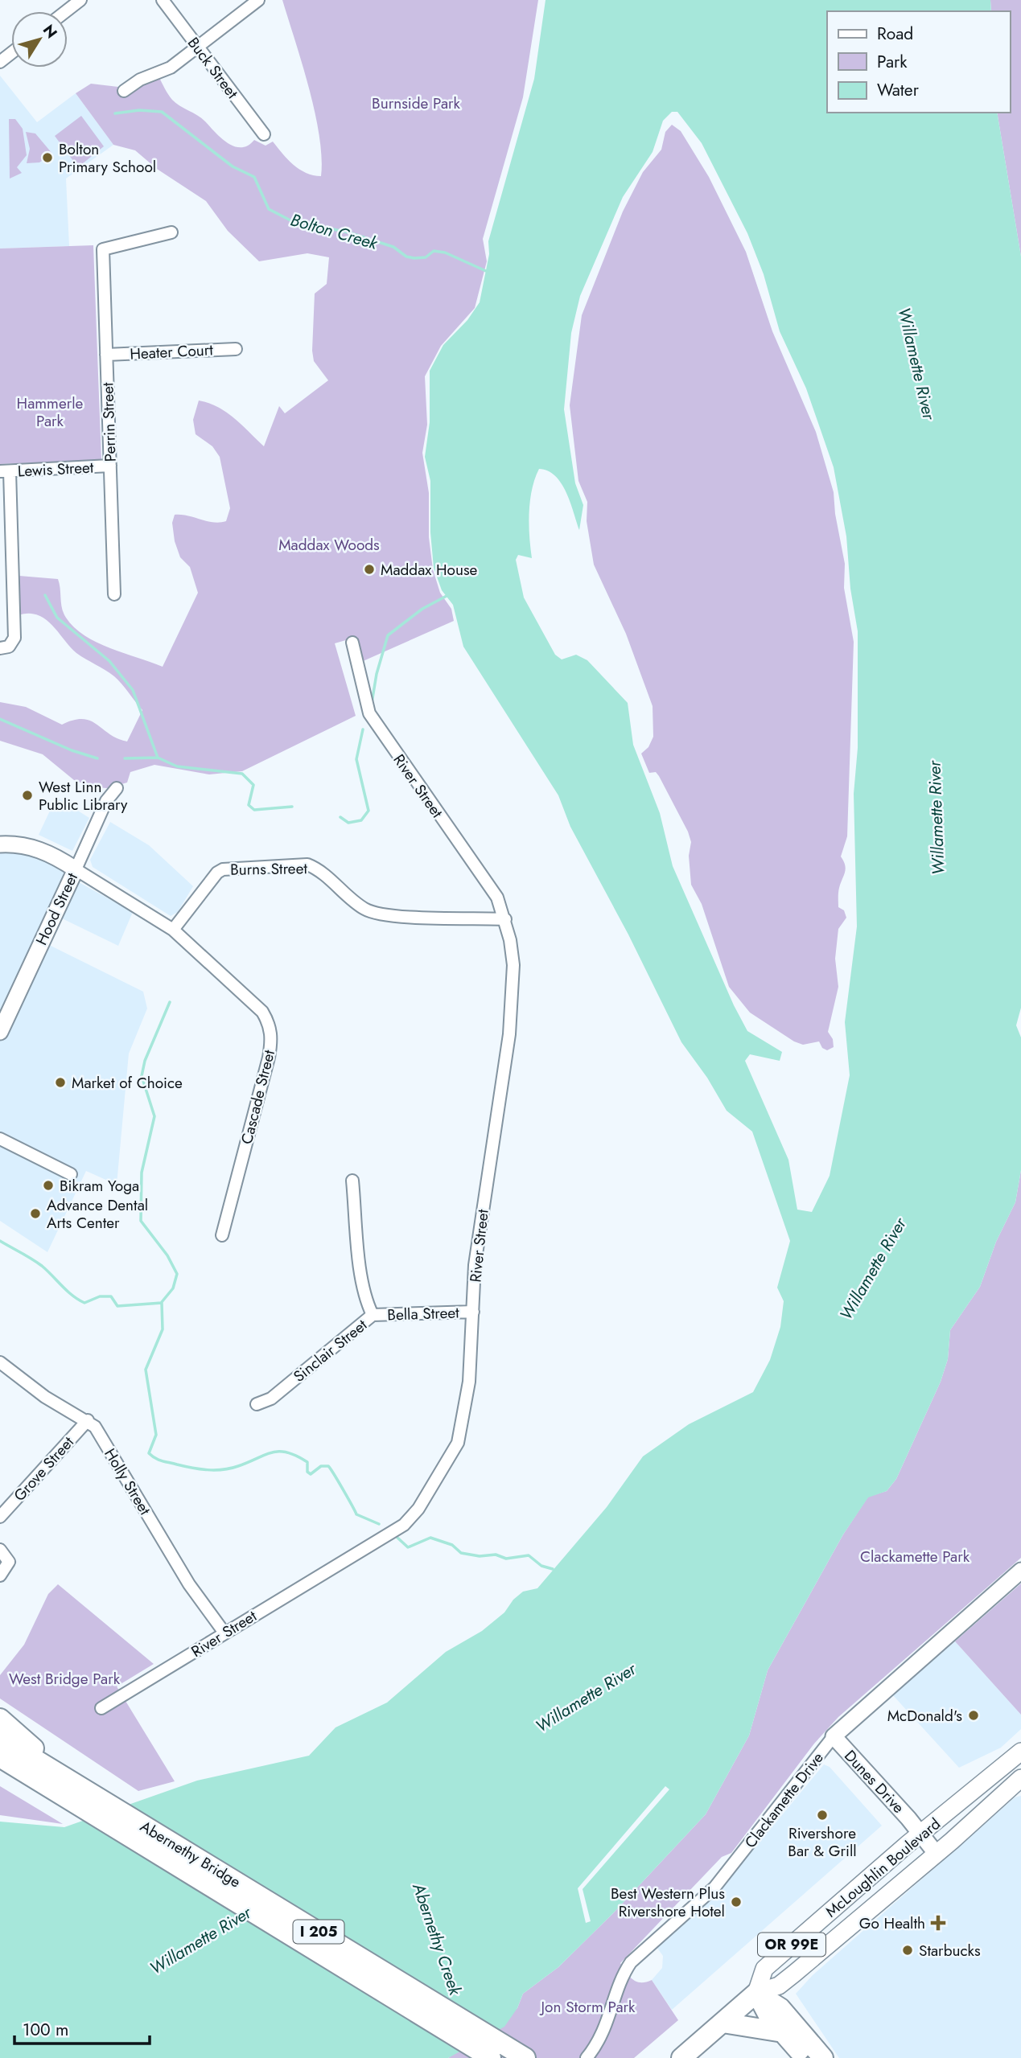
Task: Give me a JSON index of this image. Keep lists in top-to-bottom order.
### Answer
{
  "streets": {
    "highway": [
      "Abernethy Bridge",
      "McLoughlin Boulevard",
      "I 205",
      "OR 99E"
    ],
    "street": [
      "Buck Street",
      "Heater Court",
      "Perrin Street",
      "Lewis Street",
      "River Street",
      "Burns Street",
      "Hood Street",
      "Cascade Street",
      "Bella Street",
      "Sinclair Street",
      "Grove Street",
      "Holly Street",
      "Dunes Drive",
      "Clackamette Drive"
    ]
  },
  "crossings": [
    ["Heater Court", "Perrin Street"],
    ["Perrin Street", "Lewis Street"],
    ["River Street", "Burns Street"],
    ["River Street", "Bella Street"],
    ["River Street", "Holly Street"],
    ["Burns Street", "Cascade Street"],
    ["Bella Street", "Sinclair Street"],
    ["Grove Street", "Holly Street"],
    ["Dunes Drive", "Clackamette Drive"],
    ["Dunes Drive", "McLoughlin Boulevard"]
  ],
  "water": ["Bolton Creek", "Willamette River", "Abernethy Creek"],
  "parks": [
    "Burnside Park",
    "Hammerle Park",
    "Maddax Woods",
    "Clackamette Park",
    "West Bridge Park",
    "Jon Storm Park"
  ],
  "places": {
    "other": [
      "Bolton Primary School",
      "Maddax House",
      "West Linn Public Library",
      "Market of Choice",
      "Bikram Yoga",
      "Advance Dental Arts Center",
      "McDonald's",
      "Rivershore Bar & Grill",
      "Best Western Plus Rivershore Hotel",
      "Starbucks"
    ],
    "health": ["Go Health"]
  },
  "legend": ["Road", "Park", "Water"],
  "scale_bar": "100 m",
  "north": "top right"
}
